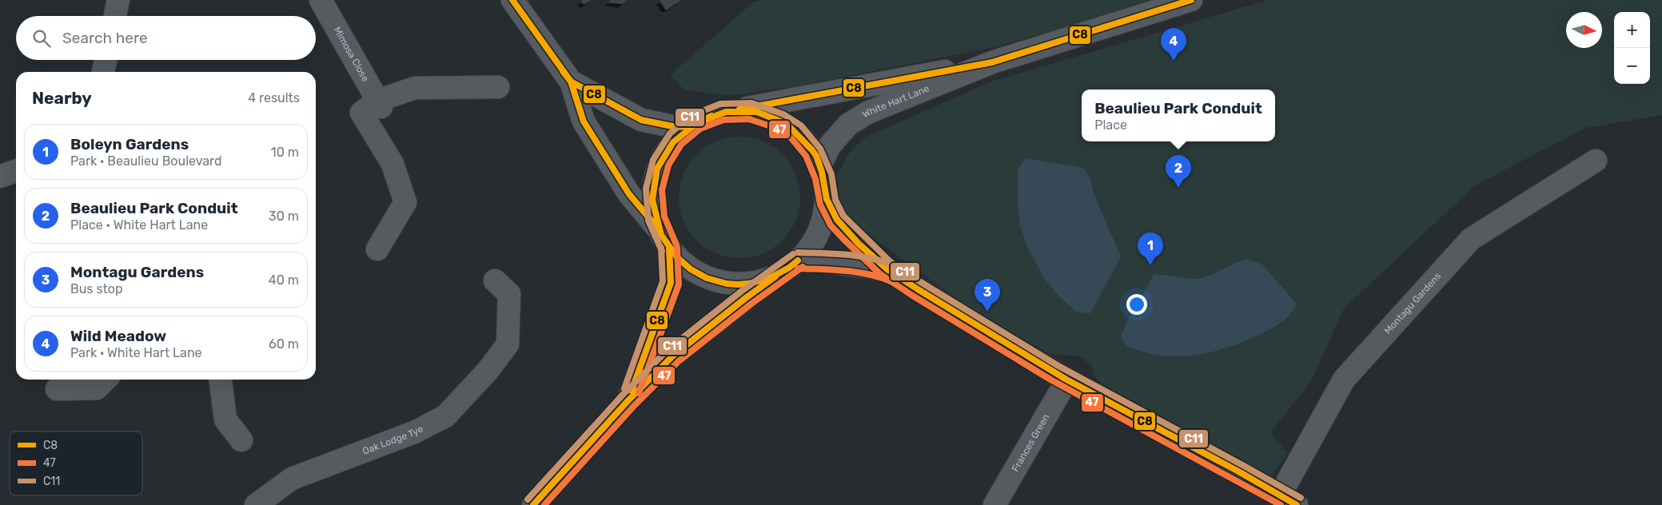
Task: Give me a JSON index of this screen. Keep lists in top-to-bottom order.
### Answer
{
  "streets": {
    "street": [
      "Mimosa Close",
      "White Hart Lane",
      "Montagu Gardens",
      "Oak Lodge Tye",
      "Frances Green"
    ]
  },
  "lines": ["transit line C8", "transit line C11", "transit line 47"],
  "legend": ["C8", "47", "C11"],
  "north": "right",
  "page": {
    "map_buttons": ["+", "−"],
    "search": "Search here",
    "pins": [
      "4",
      "2",
      "1",
      "3"
    ],
    "heading": ["Nearby", "4 results"],
    "popup": ["Beaulieu Park Conduit", "Place"],
    "list": [
      {
        "mark": "1",
        "name": "Boleyn Gardens",
        "note": "Park · Beaulieu Boulevard",
        "value": "10 m"
      },
      {
        "mark": "2",
        "name": "Beaulieu Park Conduit",
        "note": "Place · White Hart Lane",
        "value": "30 m"
      },
      {
        "mark": "3",
        "name": "Montagu Gardens",
        "note": "Bus stop",
        "value": "40 m"
      },
      {
        "mark": "4",
        "name": "Wild Meadow",
        "note": "Park · White Hart Lane",
        "value": "60 m"
      }
    ]
  }
}
